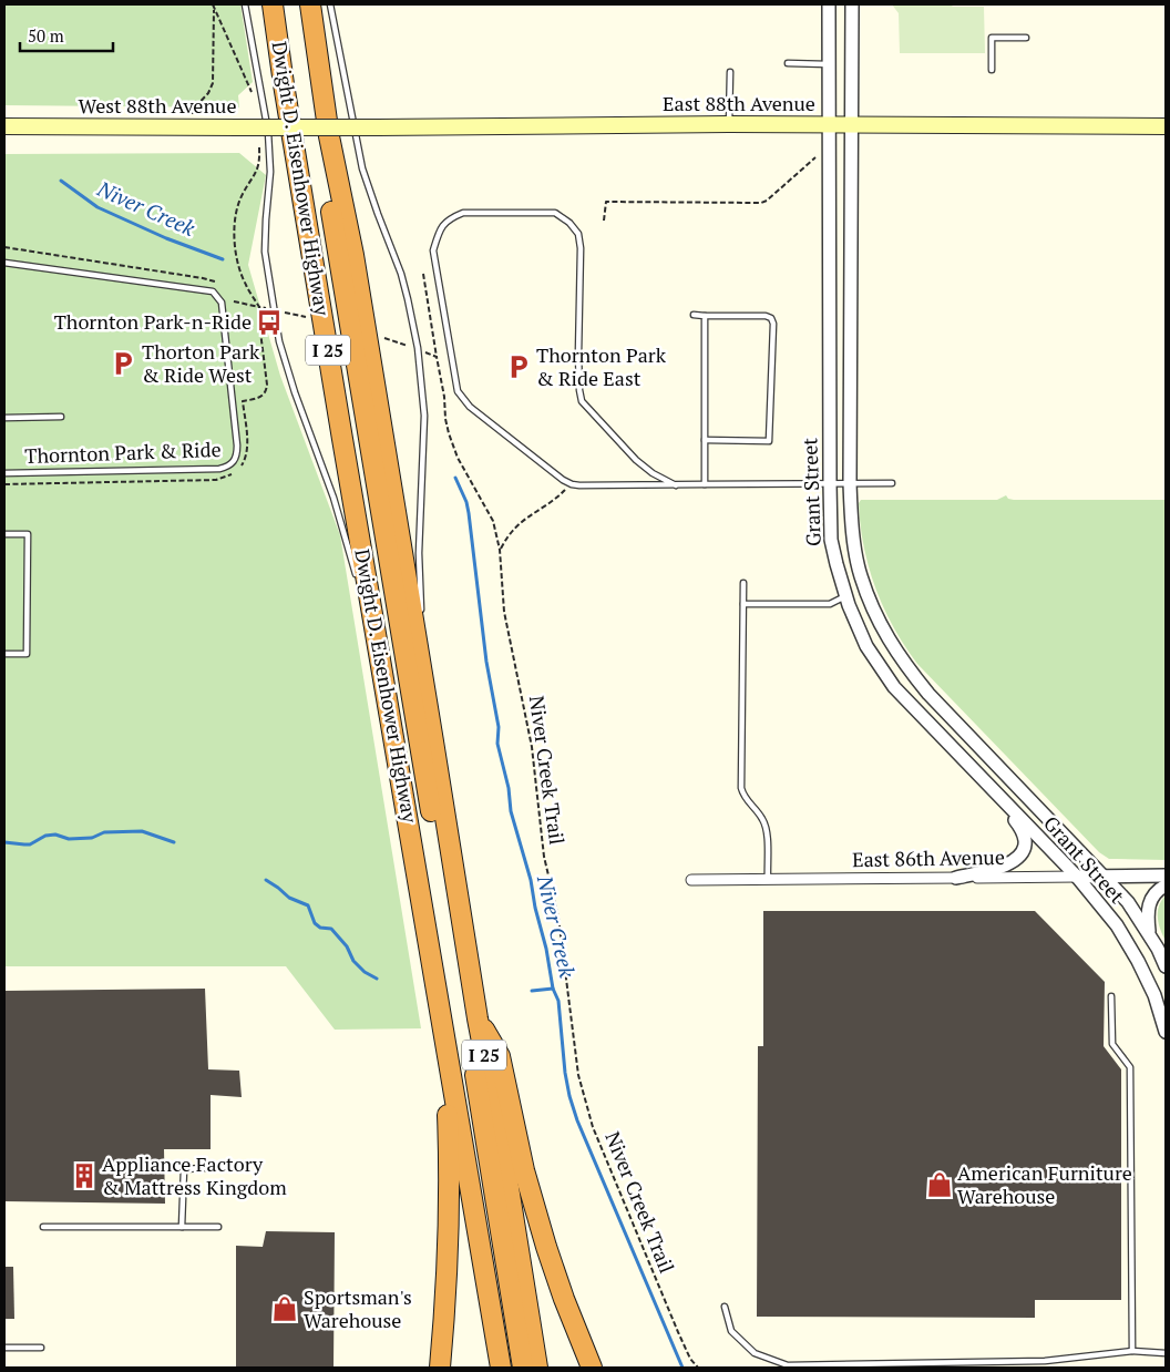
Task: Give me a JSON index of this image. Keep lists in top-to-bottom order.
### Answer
{
  "streets": {
    "highway": ["Dwight D. Eisenhower Highway", "I 25"],
    "main road": ["East 88th Avenue", "West 88th Avenue"],
    "street": ["Grant Street", "East 86th Avenue"],
    "lane": ["Thornton Park & Ride"],
    "path": ["Niver Creek Trail"]
  },
  "crossings": [
    ["East 88th Avenue", "West 88th Avenue"],
    ["East 88th Avenue", "Grant Street"],
    ["Grant Street", "East 86th Avenue"]
  ],
  "water": ["Niver Creek"],
  "places": {
    "bus stop": ["Thornton Park-n-Ride"],
    "parking": ["Thorton Park & Ride West", "Thornton Park & Ride East"],
    "building": ["Appliance Factory & Mattress Kingdom"],
    "shop": ["American Furniture Warehouse", "Sportsman's Warehouse"]
  },
  "scale_bar": "50 m"
}
